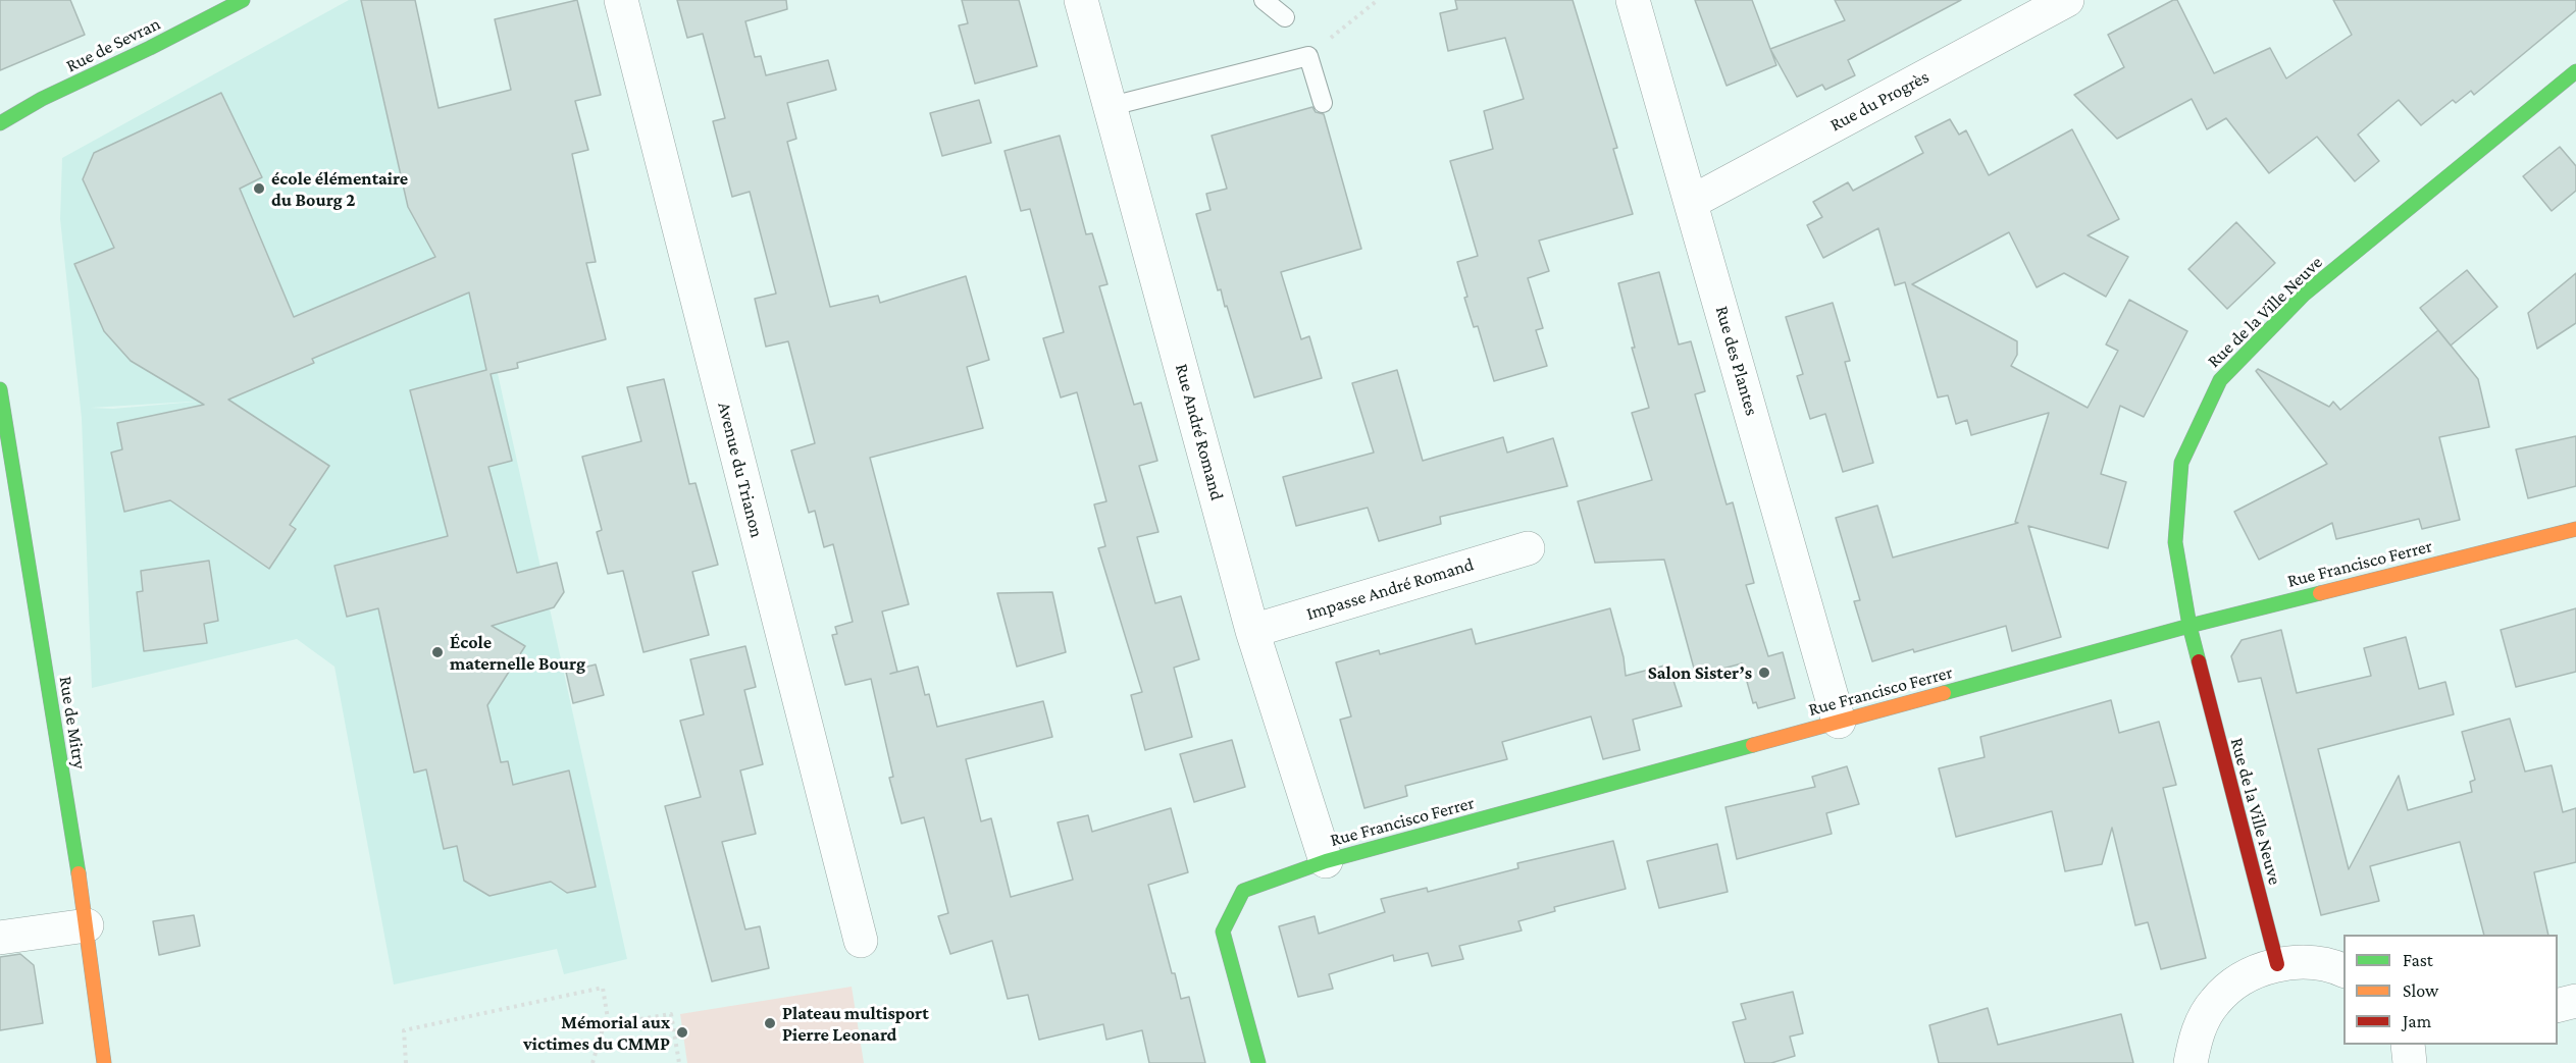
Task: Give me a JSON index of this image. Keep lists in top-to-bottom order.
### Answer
{
  "streets": {
    "street": [
      "Rue de Sevran",
      "Rue du Progrès",
      "Rue de la Ville Neuve",
      "Rue des Plantes",
      "Rue André Romand",
      "Avenue du Trianon",
      "Rue Francisco Ferrer",
      "Impasse André Romand",
      "Rue de Mitry"
    ]
  },
  "crossings": [
    ["Rue du Progrès", "Rue des Plantes"],
    ["Rue de la Ville Neuve", "Rue Francisco Ferrer"],
    ["Rue des Plantes", "Rue Francisco Ferrer"],
    ["Rue André Romand", "Rue Francisco Ferrer"],
    ["Rue André Romand", "Impasse André Romand"]
  ],
  "places": [
    "école élémentaire du Bourg 2",
    "École maternelle Bourg",
    "Salon Sister’s",
    "Plateau multisport Pierre Leonard",
    "Mémorial aux victimes du CMMP"
  ],
  "legend": ["Fast", "Slow", "Jam"]
}
